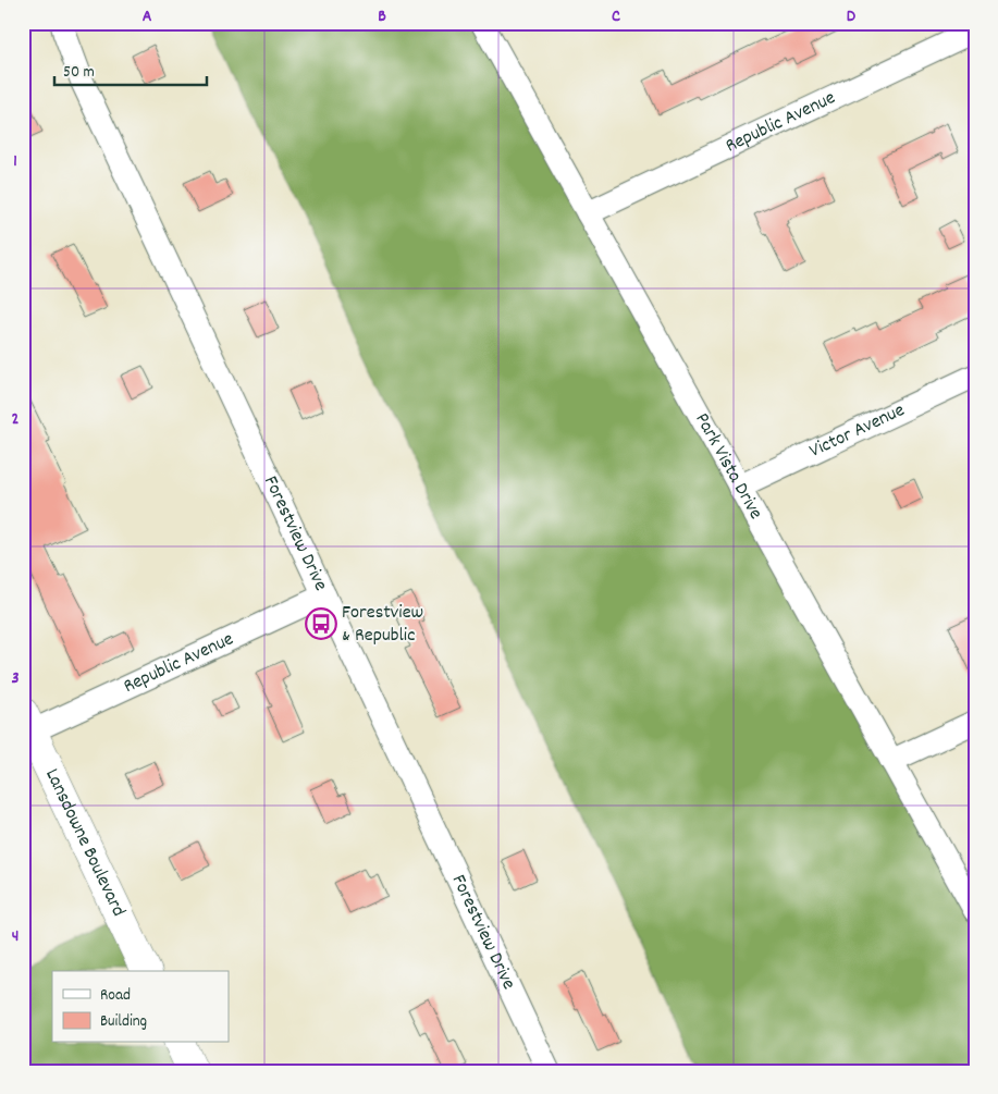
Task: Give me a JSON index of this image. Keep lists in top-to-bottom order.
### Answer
{
  "streets": {
    "street": [
      "Republic Avenue",
      "Victor Avenue",
      "Park Vista Drive",
      "Forestview Drive",
      "Lansdowne Boulevard"
    ]
  },
  "crossings": [
    ["Republic Avenue", "Park Vista Drive"],
    ["Republic Avenue", "Forestview Drive"],
    ["Republic Avenue", "Lansdowne Boulevard"],
    ["Victor Avenue", "Park Vista Drive"]
  ],
  "places": {
    "bus stop": ["Forestview & Republic"]
  },
  "legend": ["Road", "Building"],
  "scale_bar": "50 m",
  "grid": {
    "columns": [
      "A",
      "B",
      "C",
      "D"
    ],
    "rows": [
      "1",
      "2",
      "3",
      "4"
    ]
  }
}
